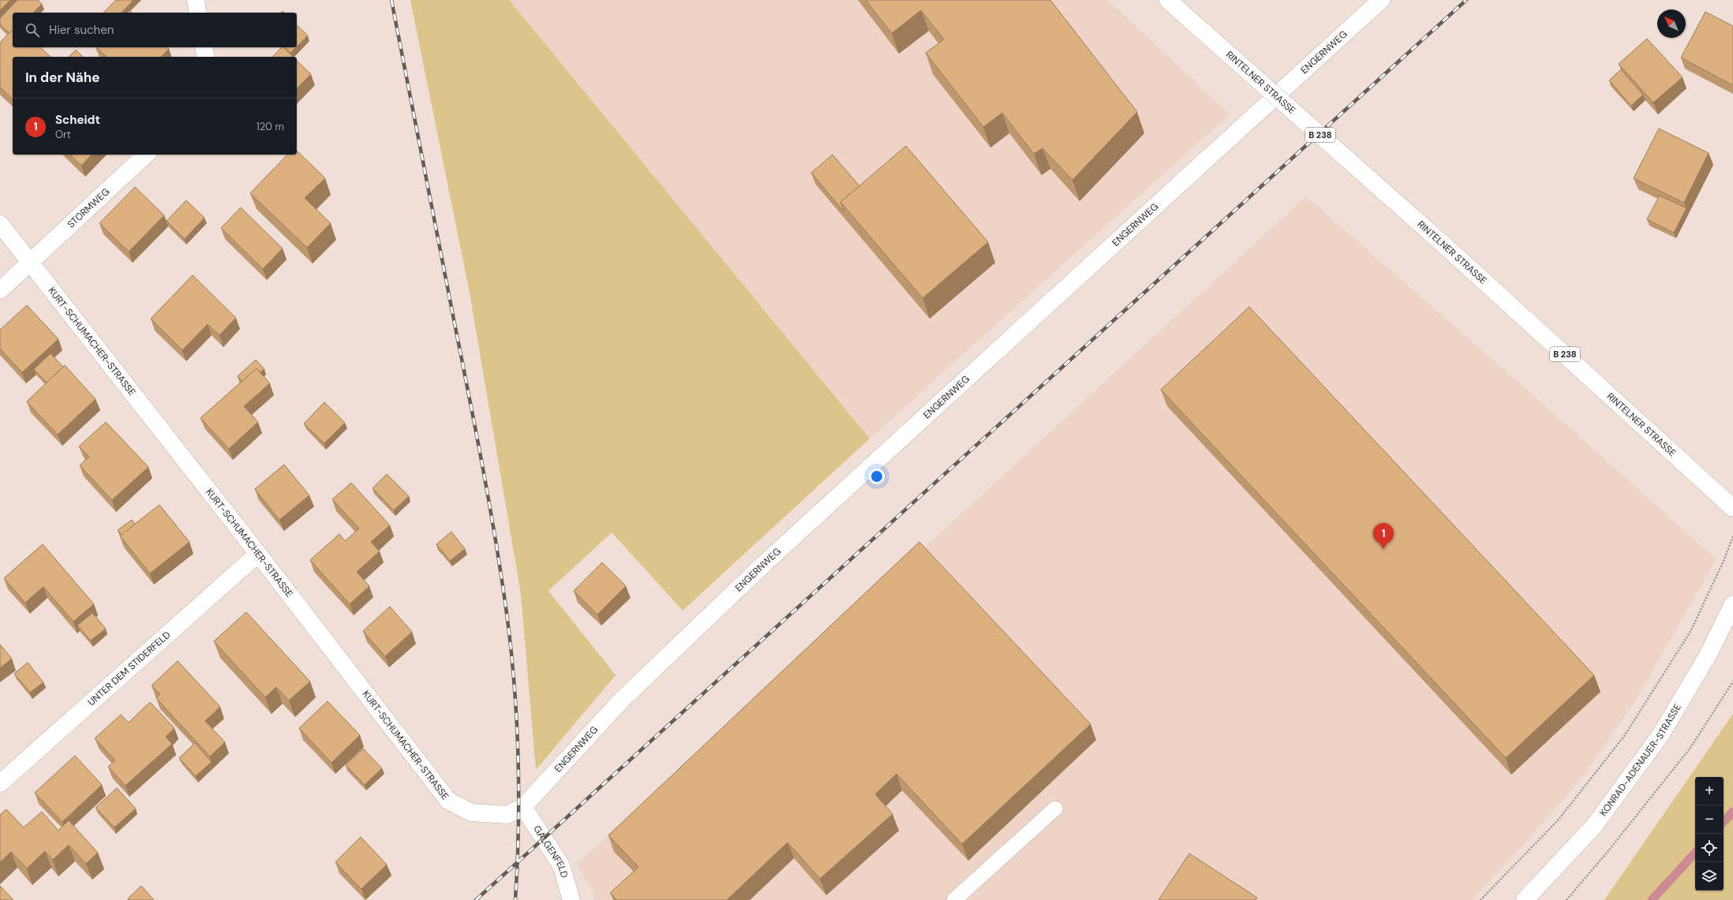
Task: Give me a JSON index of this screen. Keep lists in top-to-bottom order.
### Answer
{
  "streets": {
    "street": [
      "ENGERNWEG",
      "RINTELNER STRASSE",
      "B 238",
      "STORMWEG",
      "KURT-SCHUMACHER-STRASSE",
      "UNTER DEM STIDERFELD",
      "KONRAD-ADENAUER-STRASSE",
      "GALGENFELD"
    ]
  },
  "crossings": [
    ["ENGERNWEG", "KURT-SCHUMACHER-STRASSE"],
    ["ENGERNWEG", "GALGENFELD"],
    ["STORMWEG", "KURT-SCHUMACHER-STRASSE"],
    ["KURT-SCHUMACHER-STRASSE", "UNTER DEM STIDERFELD"],
    ["KURT-SCHUMACHER-STRASSE", "GALGENFELD"]
  ],
  "north": "top left",
  "page": {
    "search": "Hier suchen",
    "heading": "In der Nähe",
    "list": [
      {
        "mark": "1",
        "name": "Scheidt",
        "note": "Ort",
        "value": "120 m"
      }
    ],
    "pins": "1",
    "map_buttons": ["+", "−"]
  }
}
